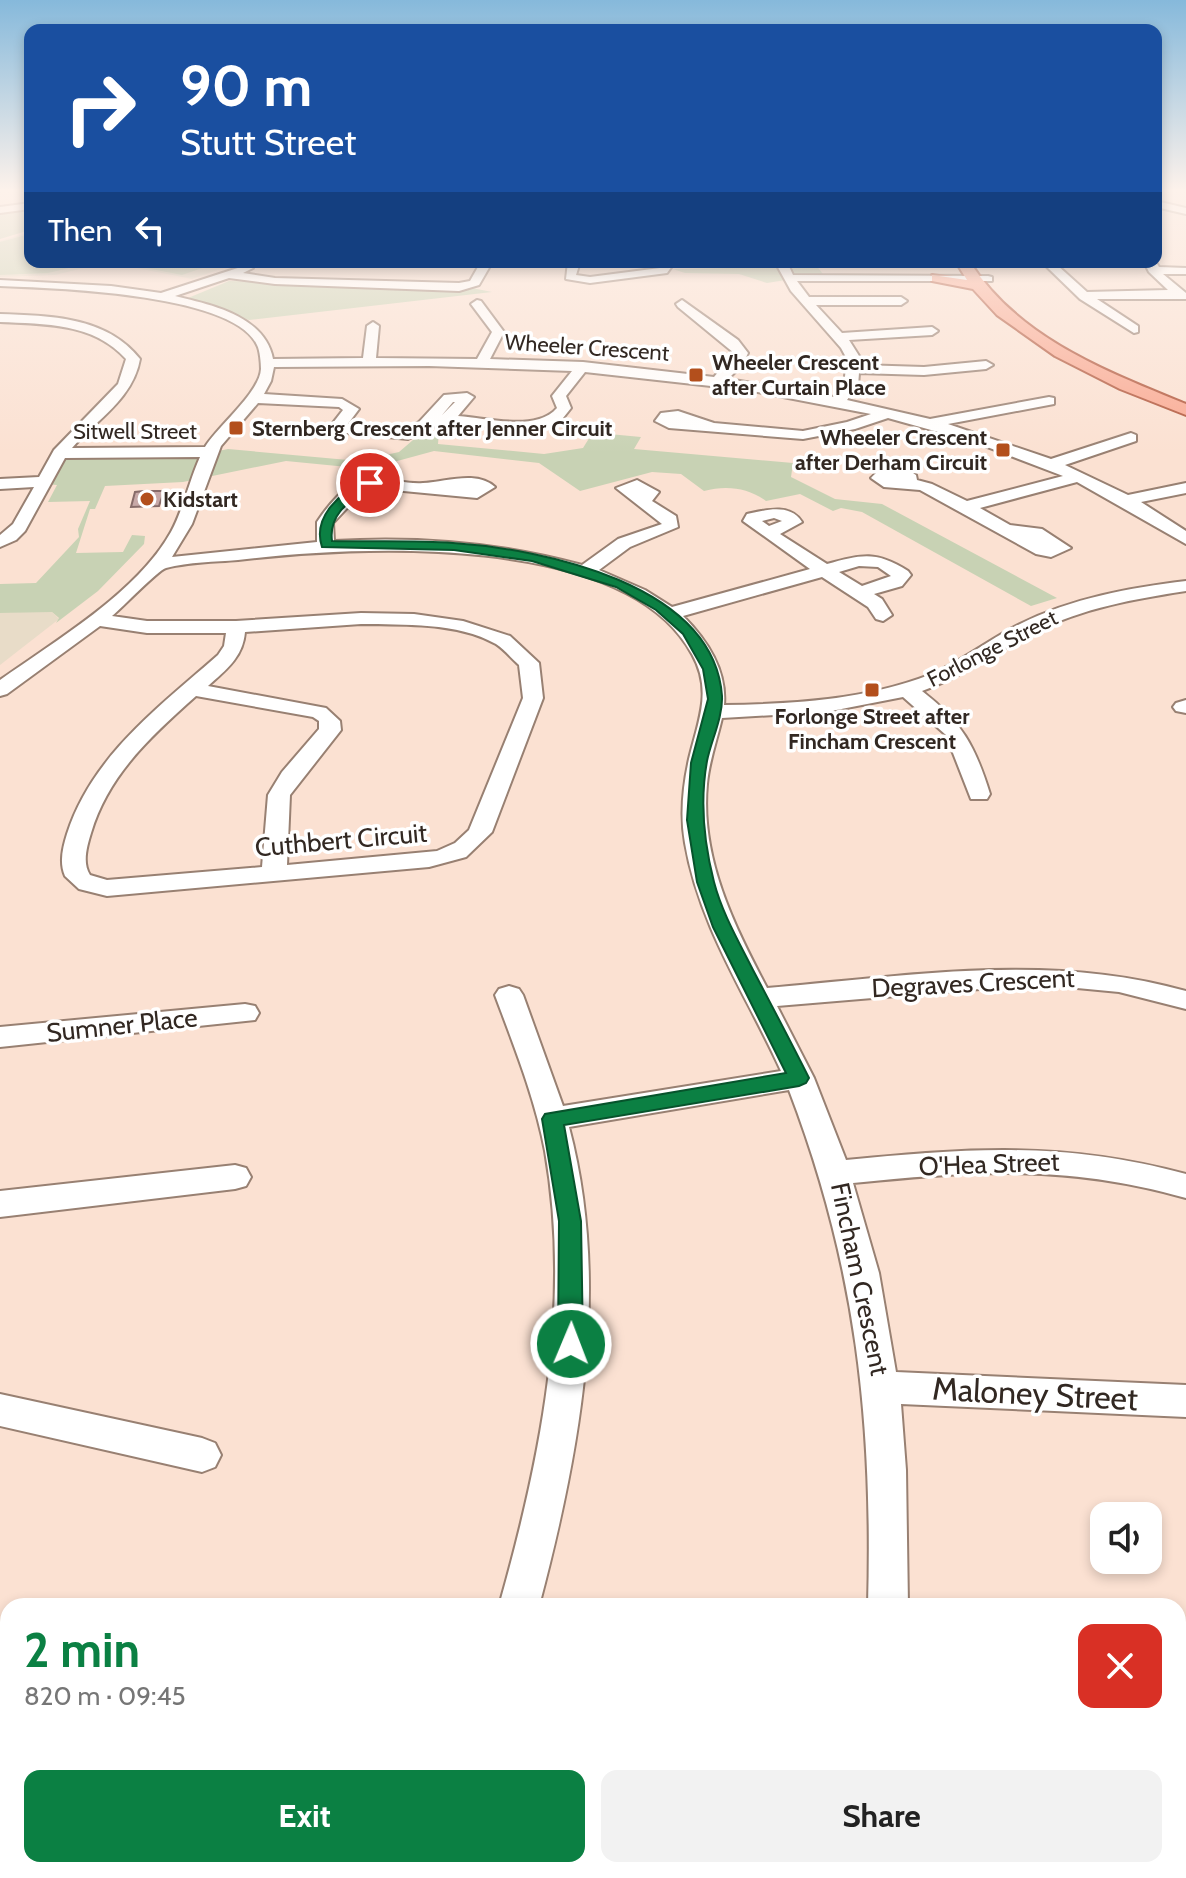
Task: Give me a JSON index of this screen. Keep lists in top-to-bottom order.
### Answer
{
  "streets": {
    "street": [
      "Wheeler Crescent",
      "Sitwell Street",
      "Forlonge Street",
      "Cuthbert Circuit",
      "Degraves Crescent",
      "Sumner Place",
      "O'Hea Street",
      "Fincham Crescent",
      "Maloney Street"
    ]
  },
  "crossings": [
    ["Forlonge Street", "Fincham Crescent"],
    ["Degraves Crescent", "Fincham Crescent"],
    ["O'Hea Street", "Fincham Crescent"],
    ["Fincham Crescent", "Maloney Street"]
  ],
  "places": {
    "transit": [
      "Wheeler Crescent after Curtain Place",
      "Sternberg Crescent after Jenner Circuit",
      "Wheeler Crescent after Derham Circuit",
      "Forlonge Street after Fincham Crescent"
    ],
    "other": ["Kidstart"]
  },
  "page": {
    "turn": ["90 m", "Stutt Street"],
    "then": "Then",
    "heading": ["2 min", "820 m · 09:45"],
    "buttons": ["Exit", "Share"]
  }
}
